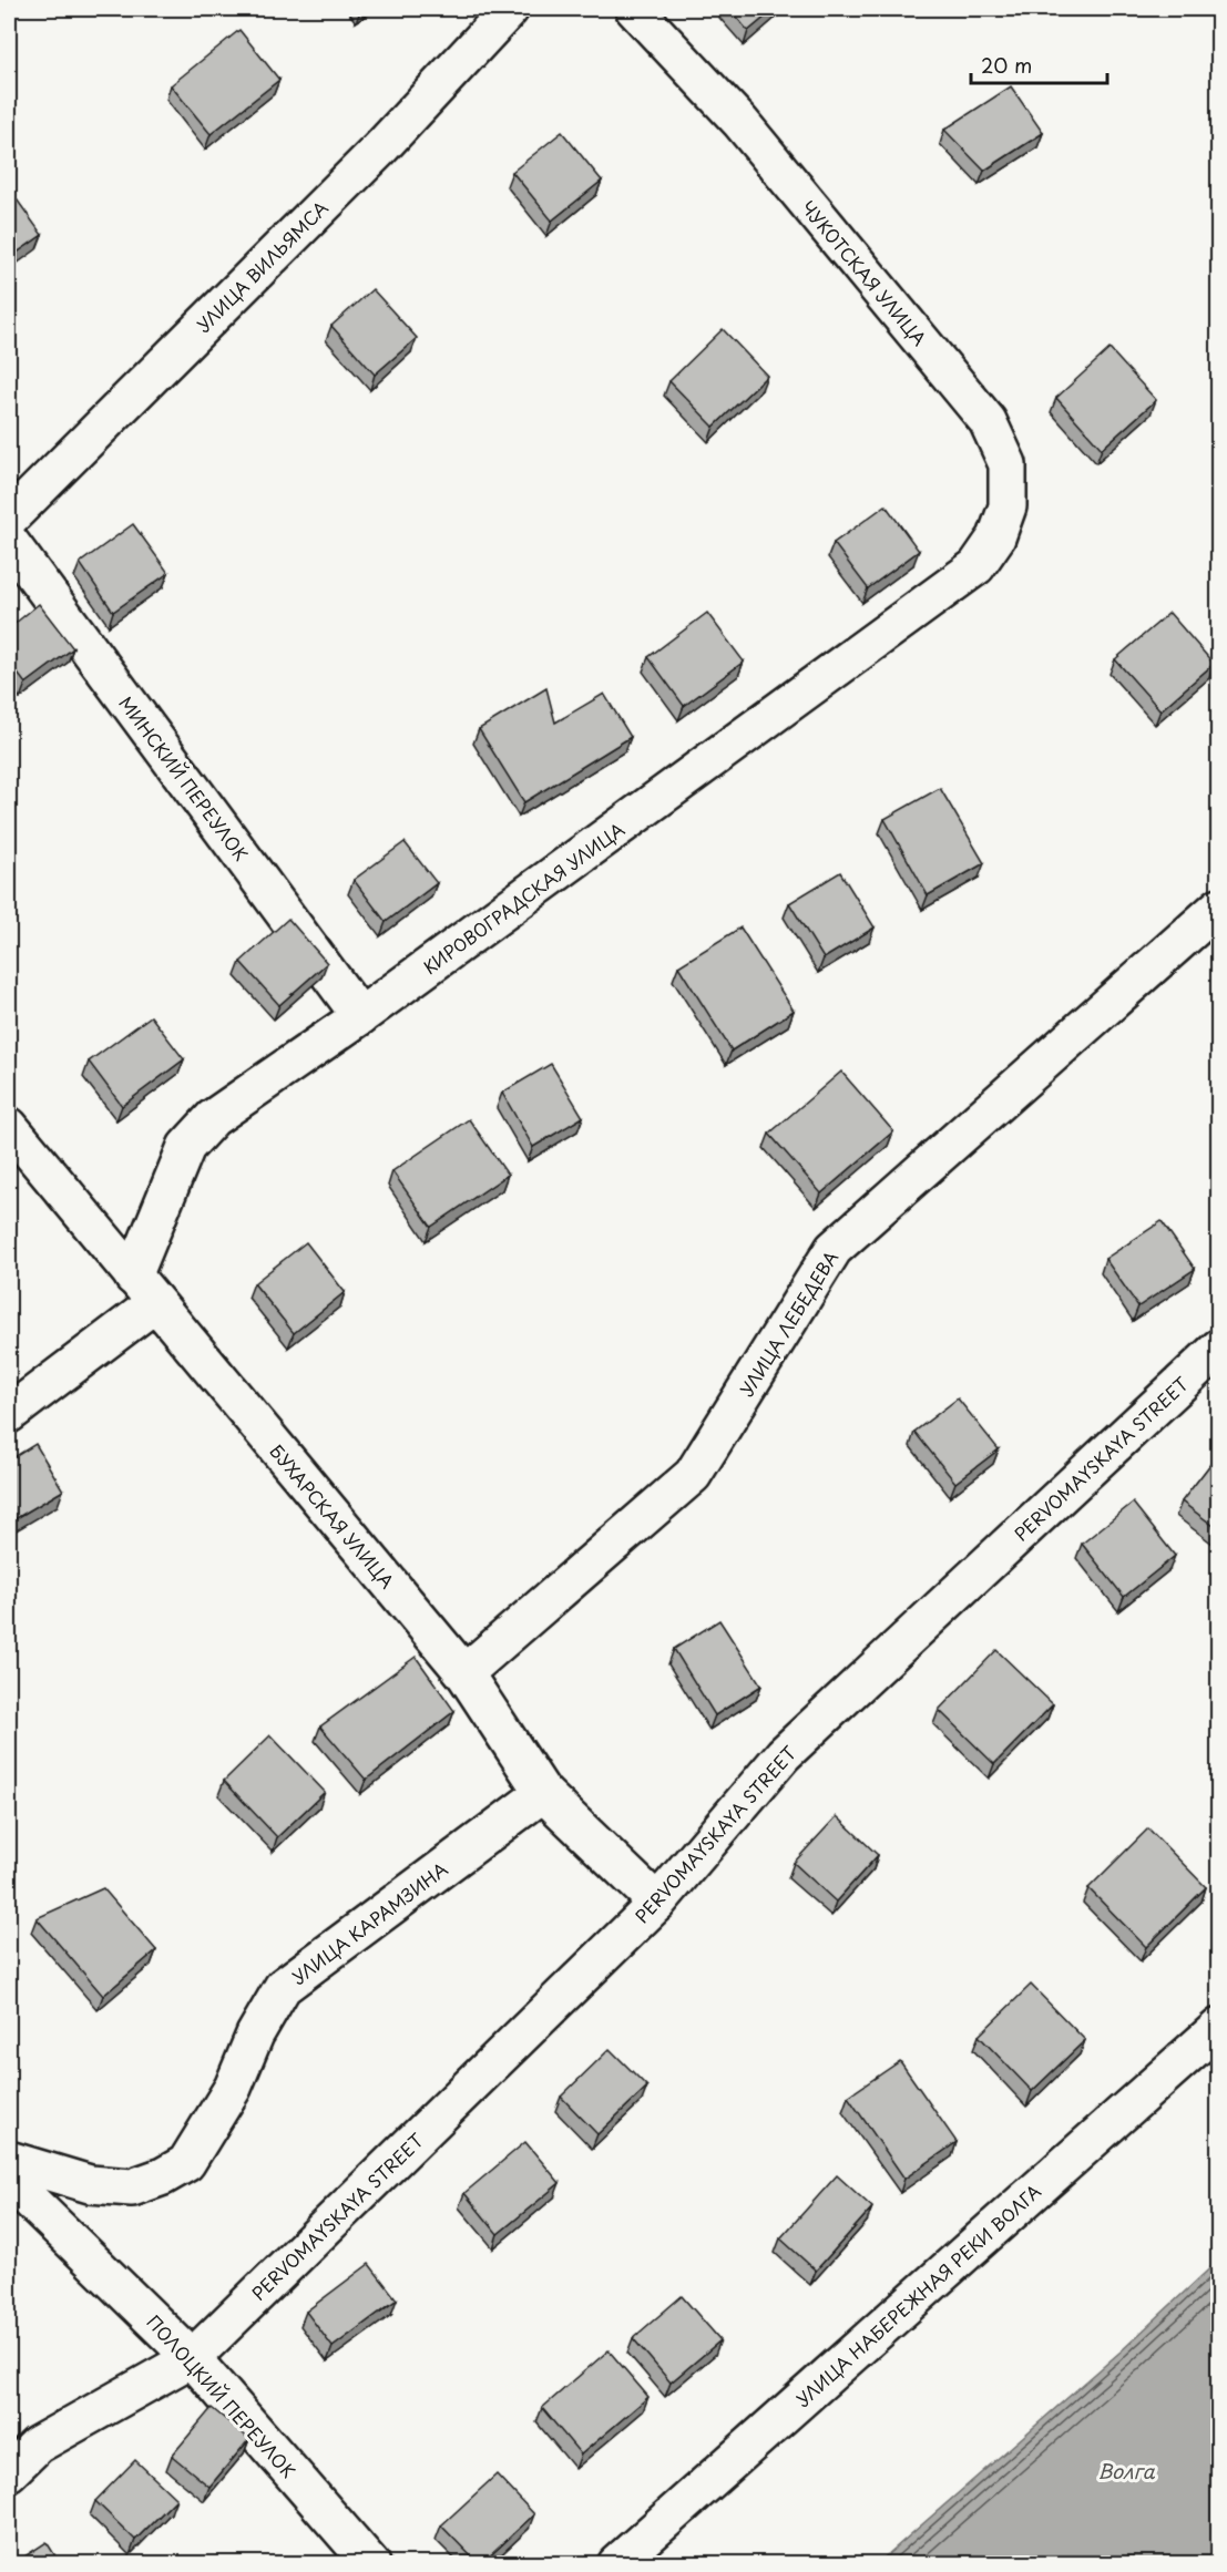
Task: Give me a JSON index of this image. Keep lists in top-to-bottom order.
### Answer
{
  "streets": {
    "street": [
      "УЛИЦА ВИЛЬЯМСА",
      "ЧУКОТСКАЯ УЛИЦА",
      "МИНСКИЙ ПЕРЕУЛОК",
      "КИРОВОГРАДСКАЯ УЛИЦА",
      "УЛИЦА ЛЕБЕДЕВА",
      "PERVOMAYSKAYA STREET",
      "БУХАРСКАЯ УЛИЦА",
      "УЛИЦА КАРАМЗИНА",
      "УЛИЦА НАБЕРЕЖНАЯ РЕКИ ВОЛГА",
      "ПОЛОЦКИЙ ПЕРЕУЛОК"
    ]
  },
  "crossings": [
    ["ЧУКОТСКАЯ УЛИЦА", "КИРОВОГРАДСКАЯ УЛИЦА"],
    ["МИНСКИЙ ПЕРЕУЛОК", "КИРОВОГРАДСКАЯ УЛИЦА"],
    ["КИРОВОГРАДСКАЯ УЛИЦА", "БУХАРСКАЯ УЛИЦА"],
    ["УЛИЦА ЛЕБЕДЕВА", "БУХАРСКАЯ УЛИЦА"],
    ["PERVOMAYSKAYA STREET", "БУХАРСКАЯ УЛИЦА"],
    ["PERVOMAYSKAYA STREET", "ПОЛОЦКИЙ ПЕРЕУЛОК"],
    ["БУХАРСКАЯ УЛИЦА", "УЛИЦА КАРАМЗИНА"]
  ],
  "water": ["Волга"],
  "scale_bar": "20 m"
}
